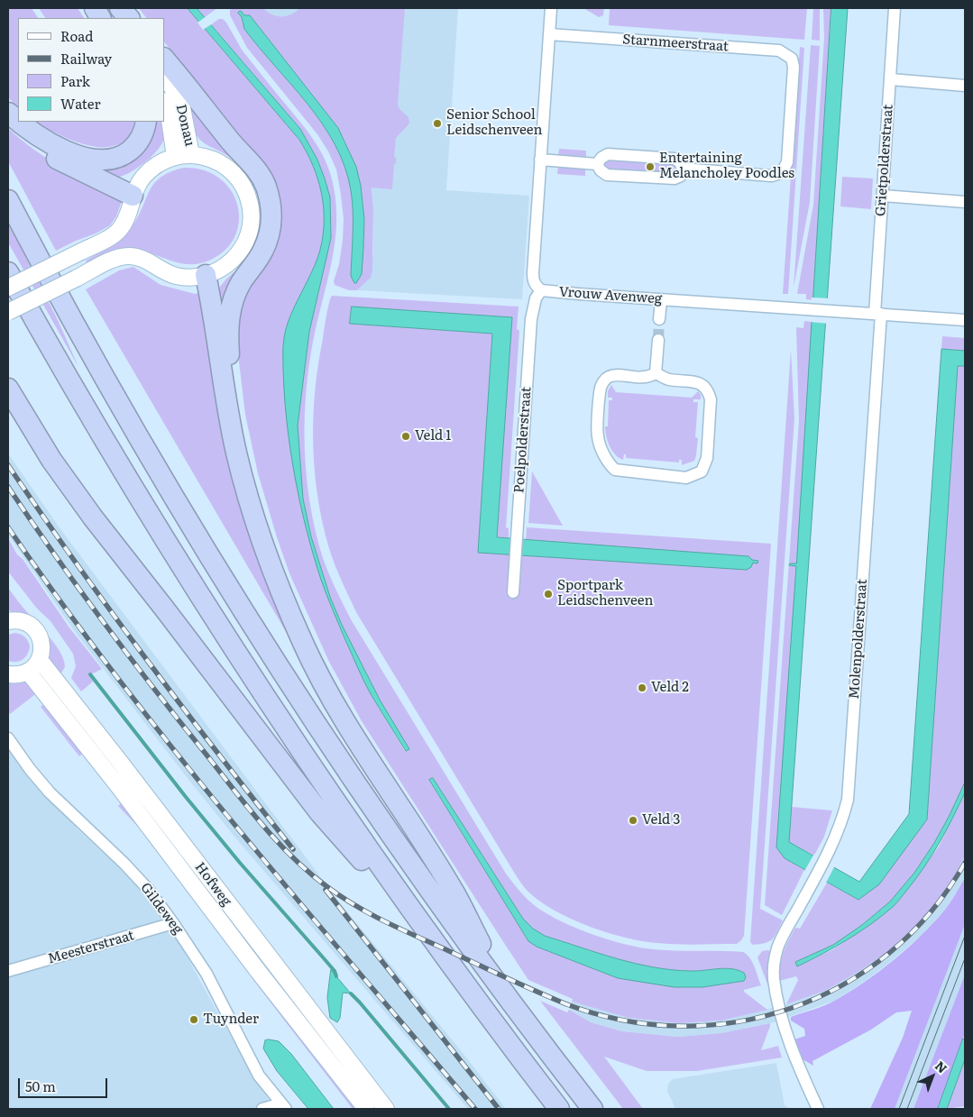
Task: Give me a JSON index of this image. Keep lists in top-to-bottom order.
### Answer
{
  "streets": {
    "main road": ["Donau", "Hofweg"],
    "street": [
      "Starnmeerstraat",
      "Grietpolderstraat",
      "Vrouw Avenweg",
      "Poelpolderstraat",
      "Molenpolderstraat",
      "Gildeweg",
      "Meesterstraat"
    ]
  },
  "crossings": [
    ["Starnmeerstraat", "Vrouw Avenweg"],
    ["Grietpolderstraat", "Vrouw Avenweg"],
    ["Grietpolderstraat", "Molenpolderstraat"],
    ["Vrouw Avenweg", "Poelpolderstraat"],
    ["Vrouw Avenweg", "Molenpolderstraat"],
    ["Gildeweg", "Meesterstraat"]
  ],
  "places": [
    "Senior School Leidschenveen",
    "Entertaining Melancholey Poodles",
    "Veld 1",
    "Sportpark Leidschenveen",
    "Veld 2",
    "Veld 3",
    "Tuynder"
  ],
  "legend": [
    "Road",
    "Railway",
    "Park",
    "Water"
  ],
  "scale_bar": "50 m",
  "north": "top right"
}
